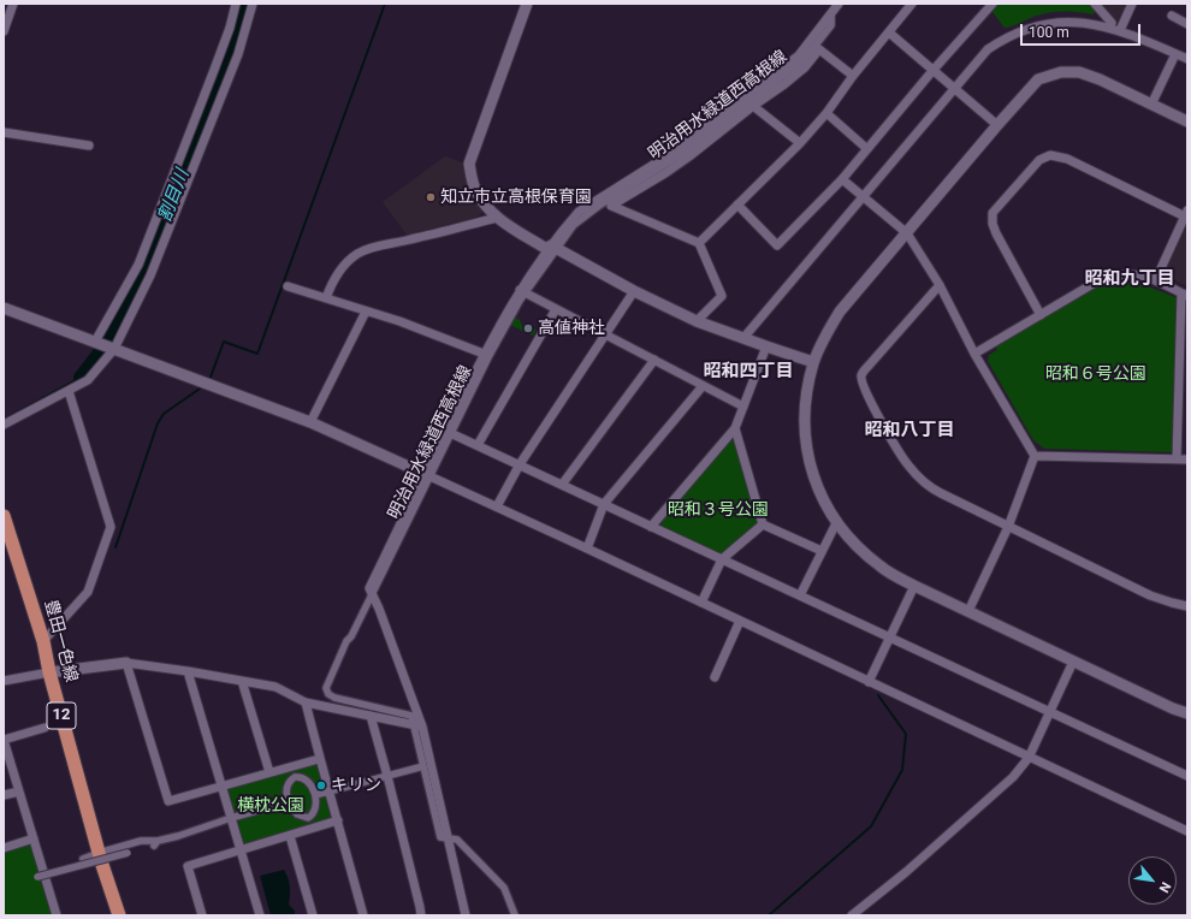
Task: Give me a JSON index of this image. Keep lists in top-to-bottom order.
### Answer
{
  "streets": {
    "main road": ["豊田一色線", "12"],
    "street": ["明治用水緑道西高根線"]
  },
  "districts": ["昭和九丁目", "昭和四丁目", "昭和八丁目"],
  "water": ["割目川"],
  "parks": ["昭和６号公園", "昭和３号公園", "横枕公園"],
  "places": ["知立市立高根保育園", "高値神社", "キリン"],
  "scale_bar": "100 m",
  "north": "bottom right"
}
